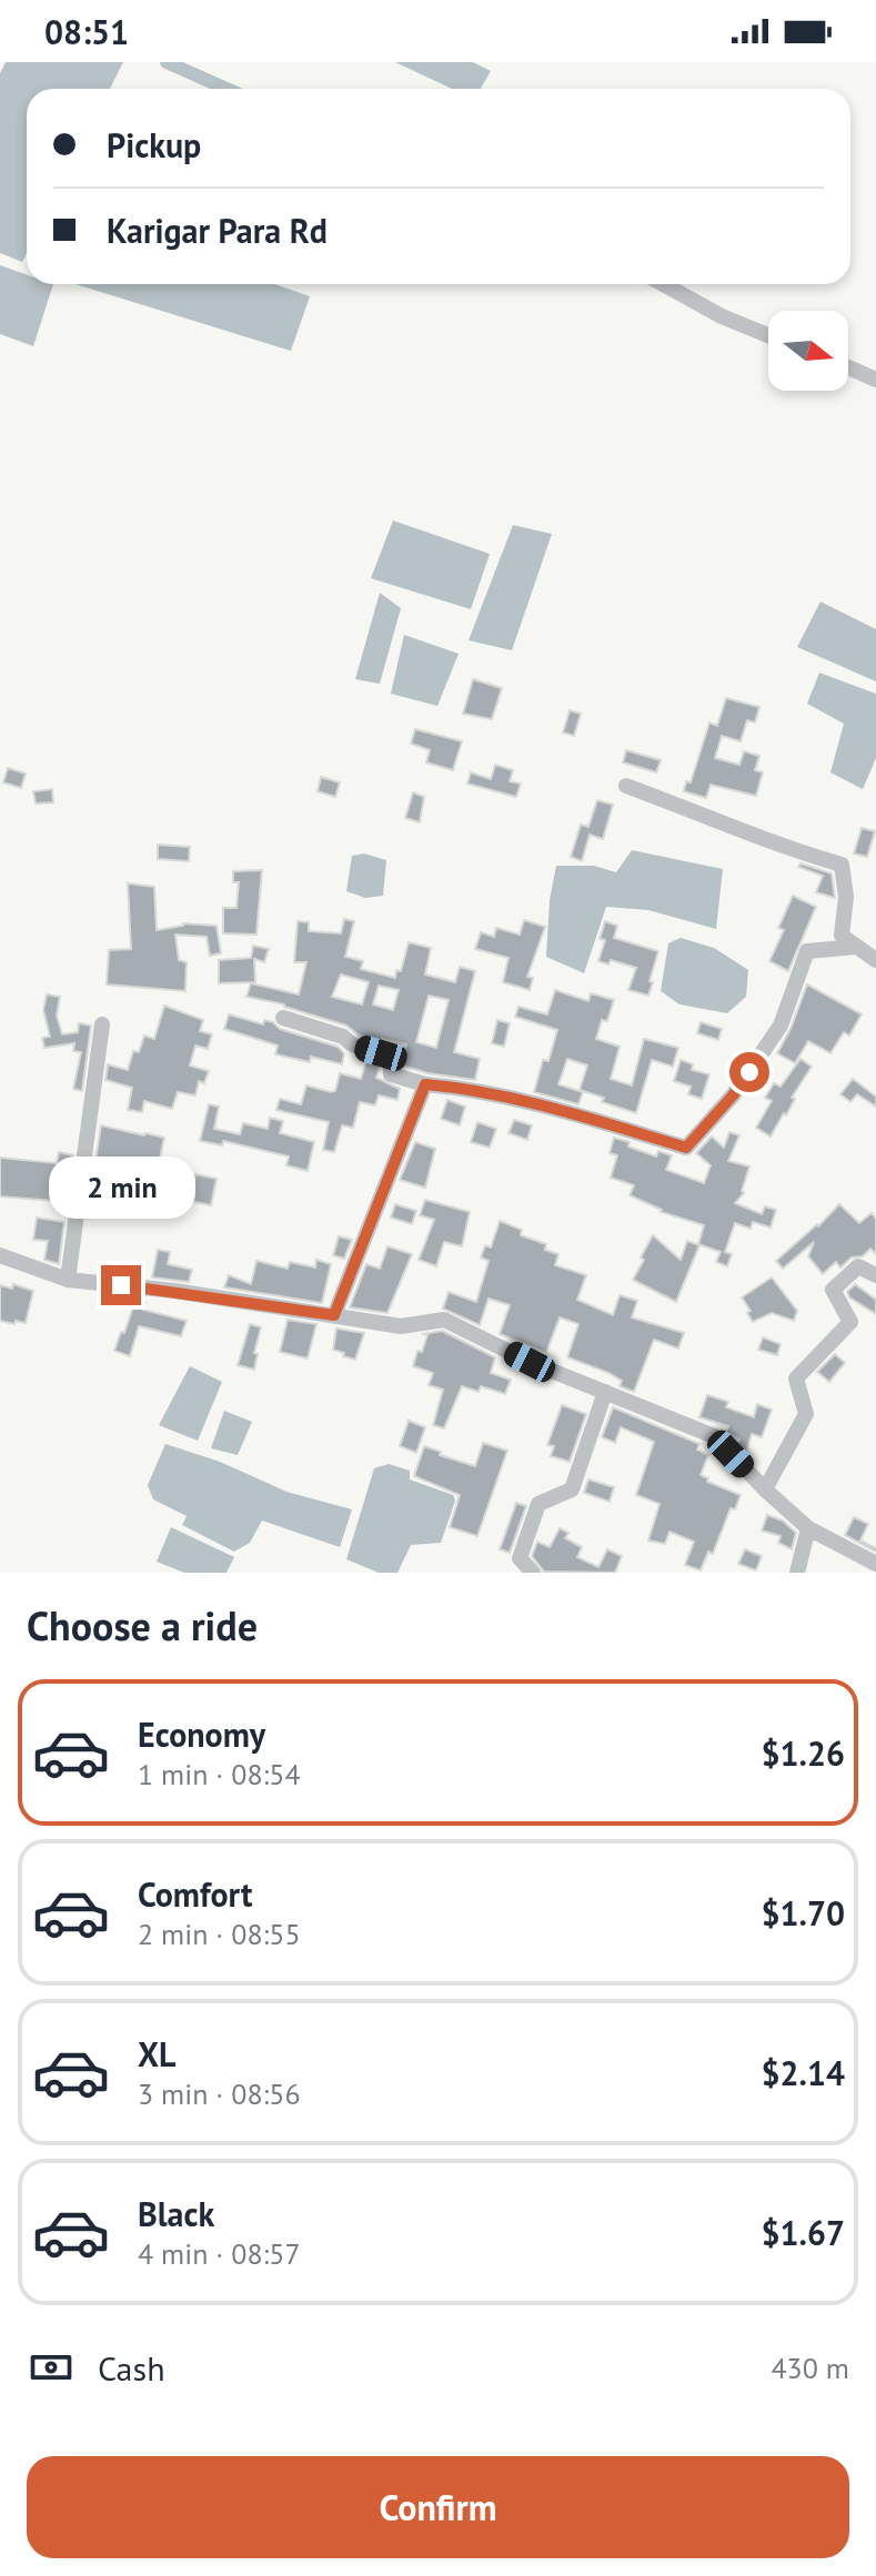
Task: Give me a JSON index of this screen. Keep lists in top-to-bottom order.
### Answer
{
  "north": "right",
  "page": {
    "status": "08:51",
    "banner": ["Pickup", "Karigar Para Rd"],
    "bubble": "2 min",
    "heading": "Choose a ride",
    "list": [
      {
        "name": "Economy",
        "note": "1 min · 08:54",
        "value": "$1.26"
      },
      {
        "name": "Comfort",
        "note": "2 min · 08:55",
        "value": "$1.70"
      },
      {
        "name": "XL",
        "note": "3 min · 08:56",
        "value": "$2.14"
      },
      {
        "name": "Black",
        "note": "4 min · 08:57",
        "value": "$1.67"
      }
    ],
    "pay": ["Cash", "430 m"],
    "buttons": "Confirm"
  }
}
